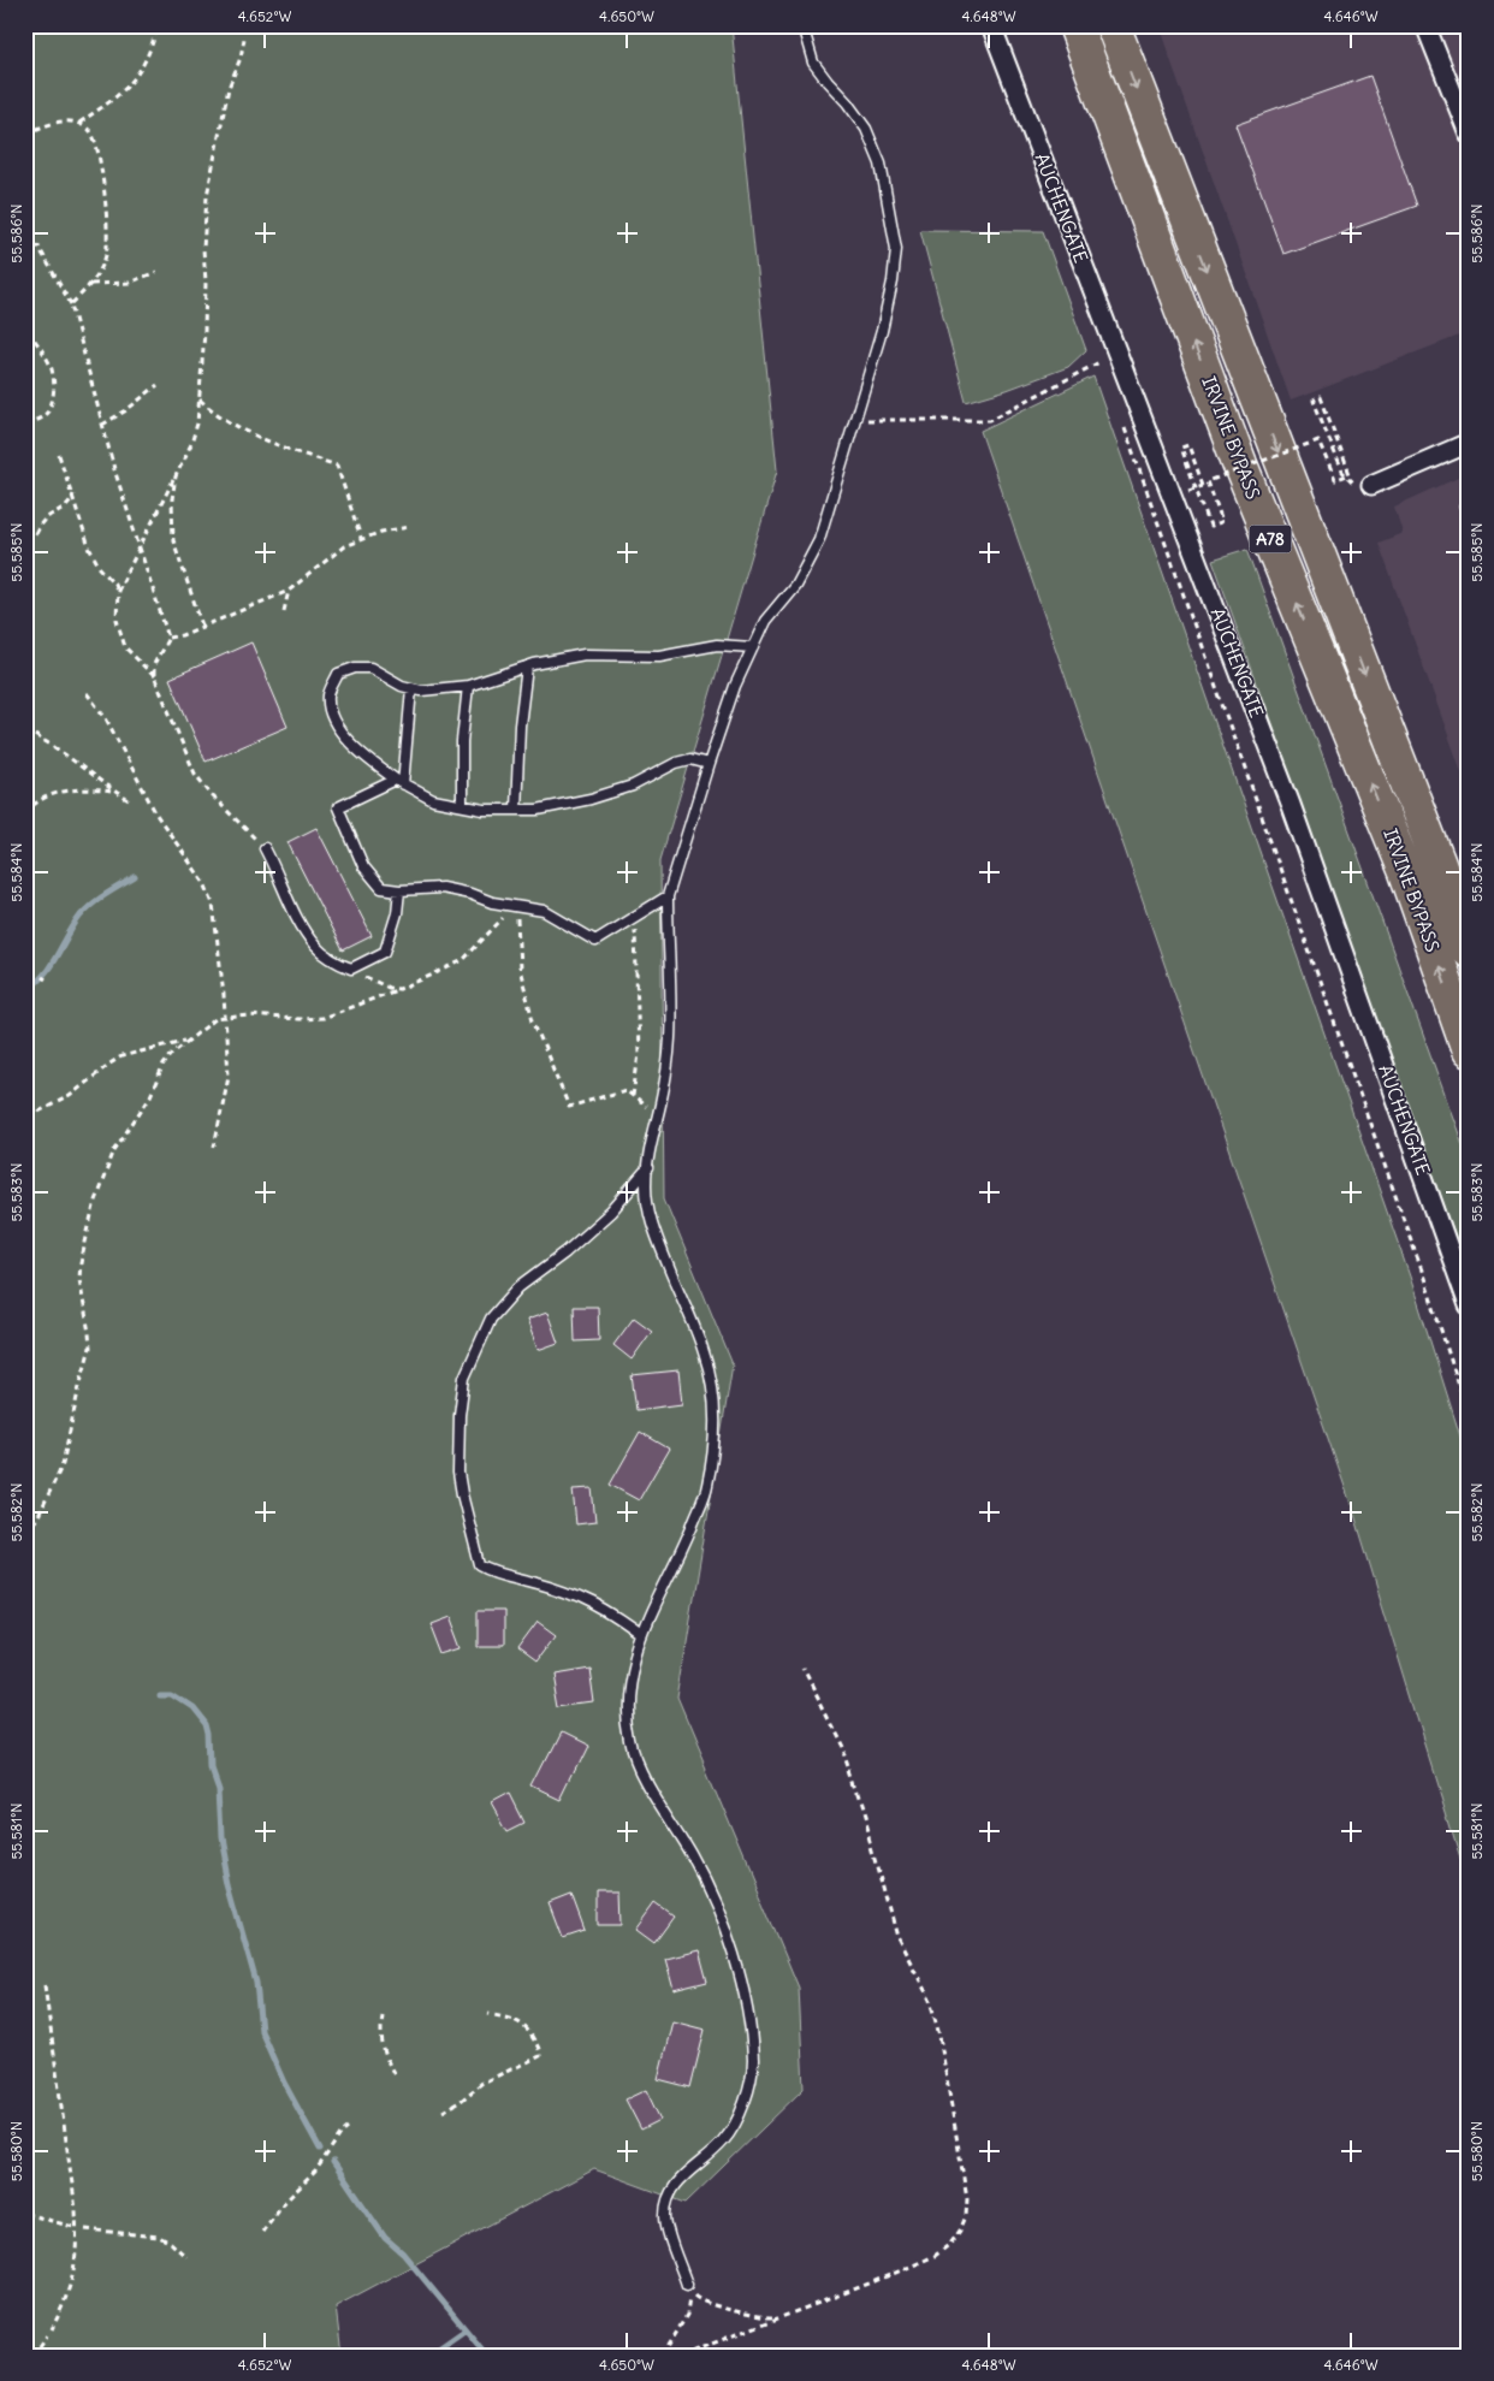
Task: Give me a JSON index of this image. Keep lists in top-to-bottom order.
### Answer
{
  "streets": {
    "highway": ["IRVINE BYPASS", "A78"],
    "street": ["AUCHENGATE"]
  },
  "coordinates": [
    "4.652°W",
    "4.650°W",
    "4.648°W",
    "4.646°W",
    "55.586°N",
    "55.585°N",
    "55.584°N",
    "55.583°N",
    "55.582°N",
    "55.581°N",
    "55.580°N"
  ]
}
